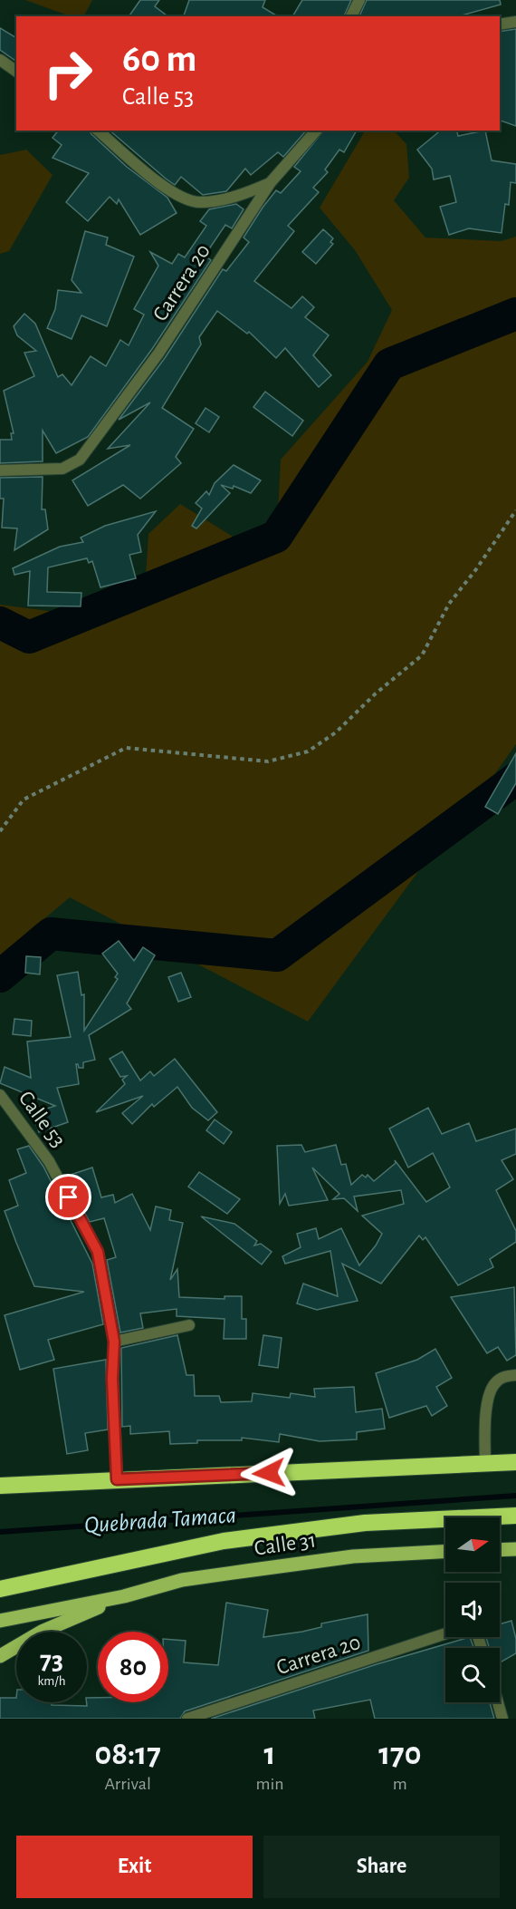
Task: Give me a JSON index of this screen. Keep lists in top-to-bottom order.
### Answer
{
  "streets": {
    "main road": ["Calle 31"],
    "street": ["Carrera 20", "Calle 53"]
  },
  "water": ["Quebrada Tamaca"],
  "north": "right",
  "page": {
    "turn": ["60 m", "Calle 53"],
    "speed": "73 km/h",
    "limit": "80",
    "eta": [
      "08:17",
      "Arrival",
      "1",
      "min",
      "170",
      "m"
    ],
    "buttons": ["Exit", "Share"]
  }
}
